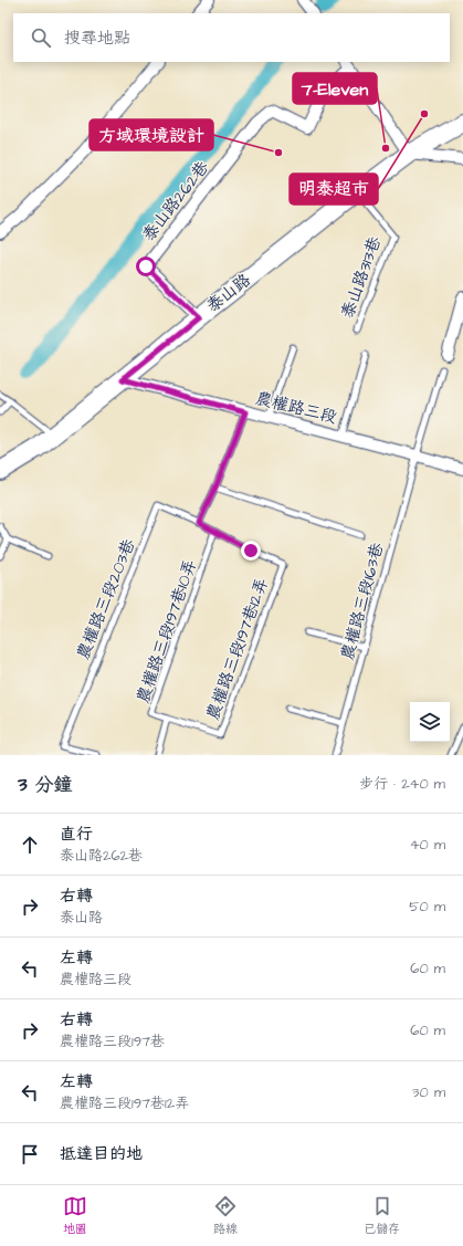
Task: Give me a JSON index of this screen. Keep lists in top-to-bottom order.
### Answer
{
  "streets": {
    "main road": ["泰山路"],
    "street": ["泰山路262巷", "農權路三段"],
    "lane": [
      "泰山路313巷",
      "農權路三段203巷",
      "農權路三段163巷",
      "農權路三段197巷10弄",
      "農權路三段197巷12弄"
    ]
  },
  "crossings": [
    ["泰山路262巷", "泰山路"],
    ["泰山路313巷", "泰山路"],
    ["泰山路", "農權路三段"],
    ["農權路三段", "農權路三段163巷"],
    ["農權路三段197巷10弄", "農權路三段197巷12弄"]
  ],
  "places": ["明泰超市", "7-Eleven", "方域環境設計"],
  "page": {
    "search": "搜尋地點",
    "heading": ["3 分鐘", "步行 · 240 m"],
    "list": [
      ["直行", "泰山路262巷", "40 m"],
      ["右轉", "泰山路", "50 m"],
      ["左轉", "農權路三段", "60 m"],
      ["右轉", "農權路三段197巷", "60 m"],
      ["左轉", "農權路三段197巷12弄", "30 m"],
      "抵達目的地"
    ],
    "nav": ["地圖", "路線", "已儲存"]
  }
}
